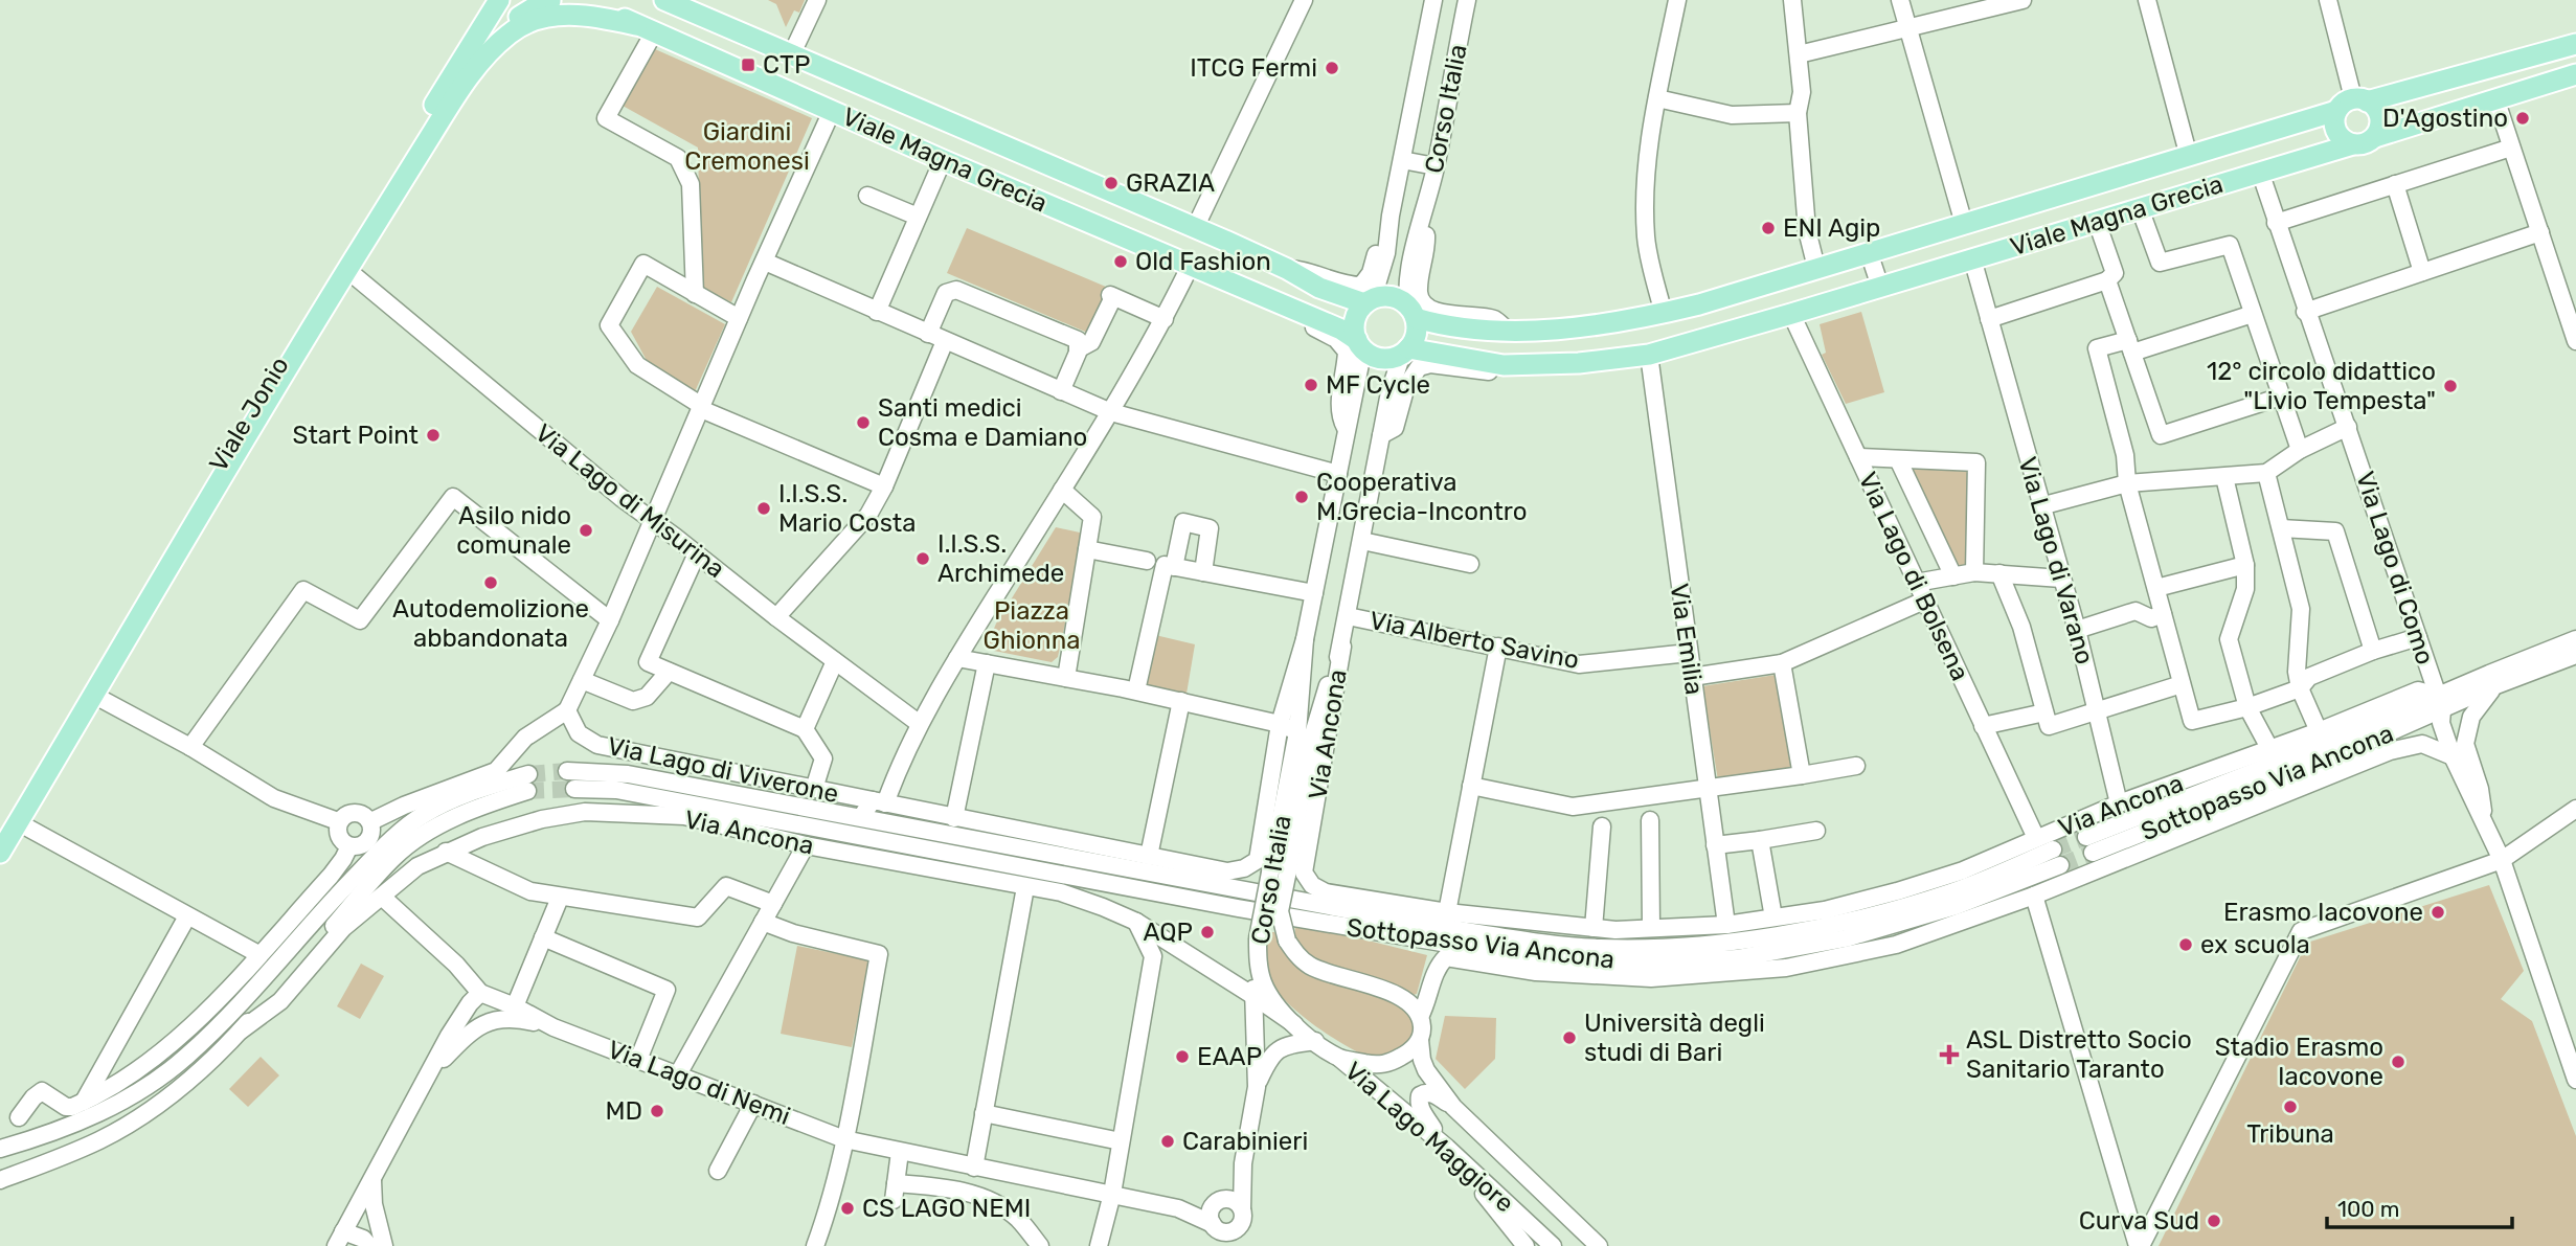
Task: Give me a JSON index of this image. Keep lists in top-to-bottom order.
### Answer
{
  "streets": {
    "main road": ["Viale Magna Grecia", "Viale Jonio"],
    "street": [
      "Corso Italia",
      "Via Lago di Misurina",
      "Via Lago di Varano",
      "Via Lago di Como",
      "Via Lago di Bolsena",
      "Via Emilia",
      "Via Alberto Savino",
      "Via Ancona",
      "Via Lago di Viverone",
      "Sottopasso Via Ancona",
      "Via Lago di Nemi",
      "Via Lago Maggiore"
    ]
  },
  "crossings": [
    ["Corso Italia", "Viale Magna Grecia"],
    ["Corso Italia", "Via Alberto Savino"],
    ["Corso Italia", "Via Ancona"],
    ["Corso Italia", "Via Lago Maggiore"],
    ["Viale Magna Grecia", "Viale Jonio"],
    ["Viale Magna Grecia", "Via Lago di Varano"],
    ["Viale Magna Grecia", "Via Lago di Como"],
    ["Viale Magna Grecia", "Via Lago di Bolsena"],
    ["Viale Magna Grecia", "Via Emilia"],
    ["Viale Jonio", "Via Lago di Misurina"],
    ["Via Lago di Varano", "Via Ancona"],
    ["Via Lago di Como", "Via Ancona"],
    ["Via Lago di Como", "Sottopasso Via Ancona"],
    ["Via Lago di Bolsena", "Via Ancona"],
    ["Via Emilia", "Via Alberto Savino"],
    ["Via Emilia", "Via Ancona"],
    ["Via Ancona", "Via Lago di Viverone"],
    ["Via Ancona", "Sottopasso Via Ancona"]
  ],
  "parks": ["Giardini Cremonesi", "Piazza Ghionna"],
  "places": {
    "transit": ["CTP"],
    "other": [
      "ITCG Fermi",
      "D'Agostino",
      "GRAZIA",
      "ENI Agip",
      "Old Fashion",
      "MF Cycle",
      "12° circolo didattico \"Livio Tempesta\"",
      "Santi medici Cosma e Damiano",
      "Start Point",
      "Cooperativa M.Grecia-Incontro",
      "I.I.S.S. Mario Costa",
      "Asilo nido comunale",
      "I.I.S.S. Archimede",
      "Autodemolizione abbandonata",
      "Erasmo Iacovone",
      "AQP",
      "ex scuola",
      "Università degli studi di Bari",
      "EAAP",
      "Stadio Erasmo Iacovone",
      "Tribuna",
      "MD",
      "Carabinieri",
      "CS LAGO NEMI",
      "Curva Sud"
    ],
    "health": ["ASL Distretto Socio Sanitario Taranto"]
  },
  "scale_bar": "100 m"
}
